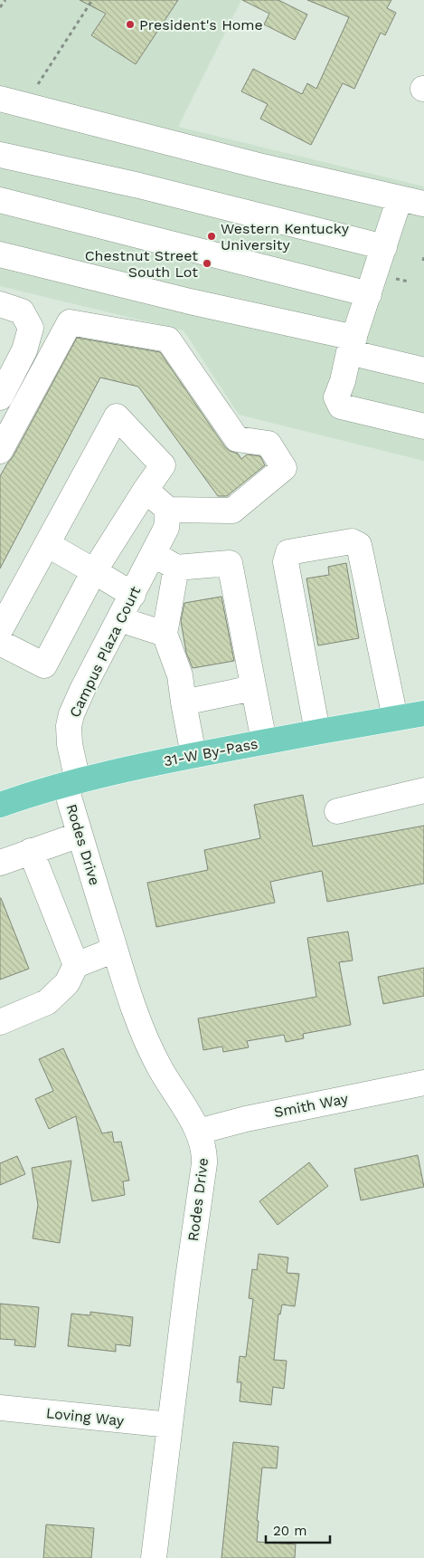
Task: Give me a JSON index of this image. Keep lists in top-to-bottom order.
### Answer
{
  "streets": {
    "main road": ["31-W By-Pass"],
    "street": [
      "Campus Plaza Court",
      "Rodes Drive",
      "Smith Way",
      "Loving Way"
    ]
  },
  "crossings": [
    ["Campus Plaza Court", "31-W By-Pass"],
    ["Campus Plaza Court", "Rodes Drive"],
    ["31-W By-Pass", "Rodes Drive"],
    ["Rodes Drive", "Smith Way"],
    ["Rodes Drive", "Loving Way"]
  ],
  "places": ["President's Home", "Western Kentucky University", "Chestnut Street South Lot"],
  "scale_bar": "20 m"
}
